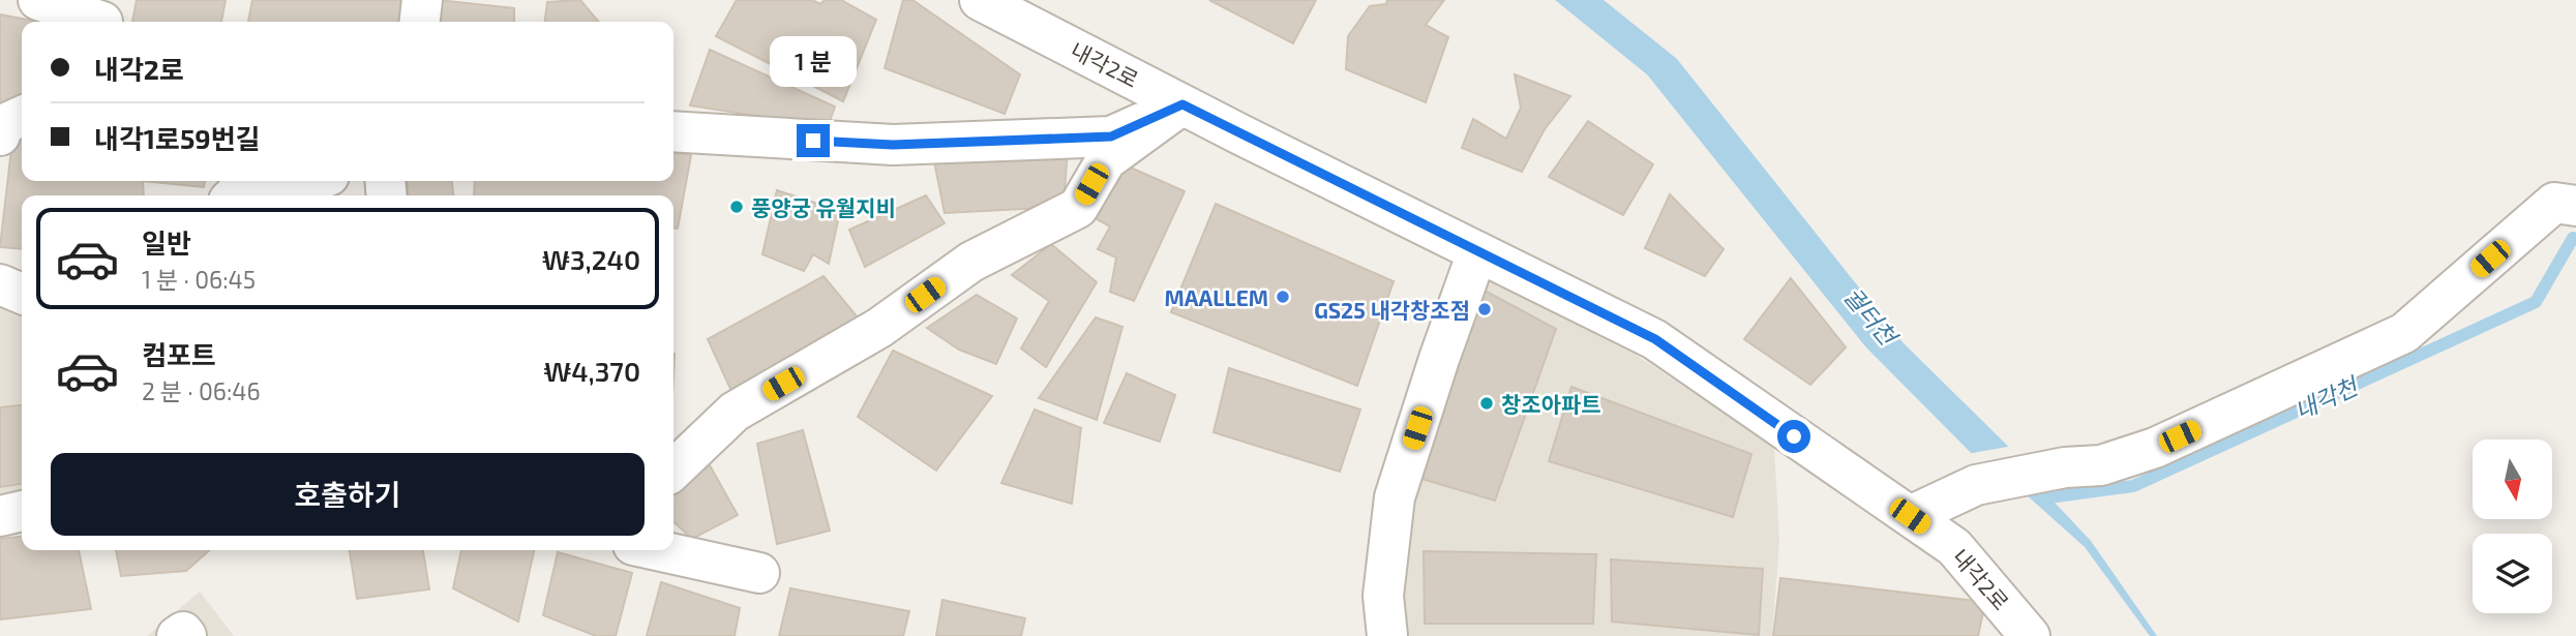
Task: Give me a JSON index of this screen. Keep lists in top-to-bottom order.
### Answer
{
  "streets": {
    "street": ["내각2로"]
  },
  "water": ["궐터천", "내각천"],
  "places": [
    "풍양궁 유월지비",
    "MAALLEM",
    "GS25 내각창조점",
    "창조아파트"
  ],
  "north": "bottom",
  "page": {
    "banner": ["내각2로", "내각1로59번길"],
    "bubble": "1 분",
    "list": [
      {
        "name": "일반",
        "note": "1 분 · 06:45",
        "value": "₩3,240"
      },
      {
        "name": "컴포트",
        "note": "2 분 · 06:46",
        "value": "₩4,370"
      }
    ],
    "buttons": "호출하기"
  }
}
